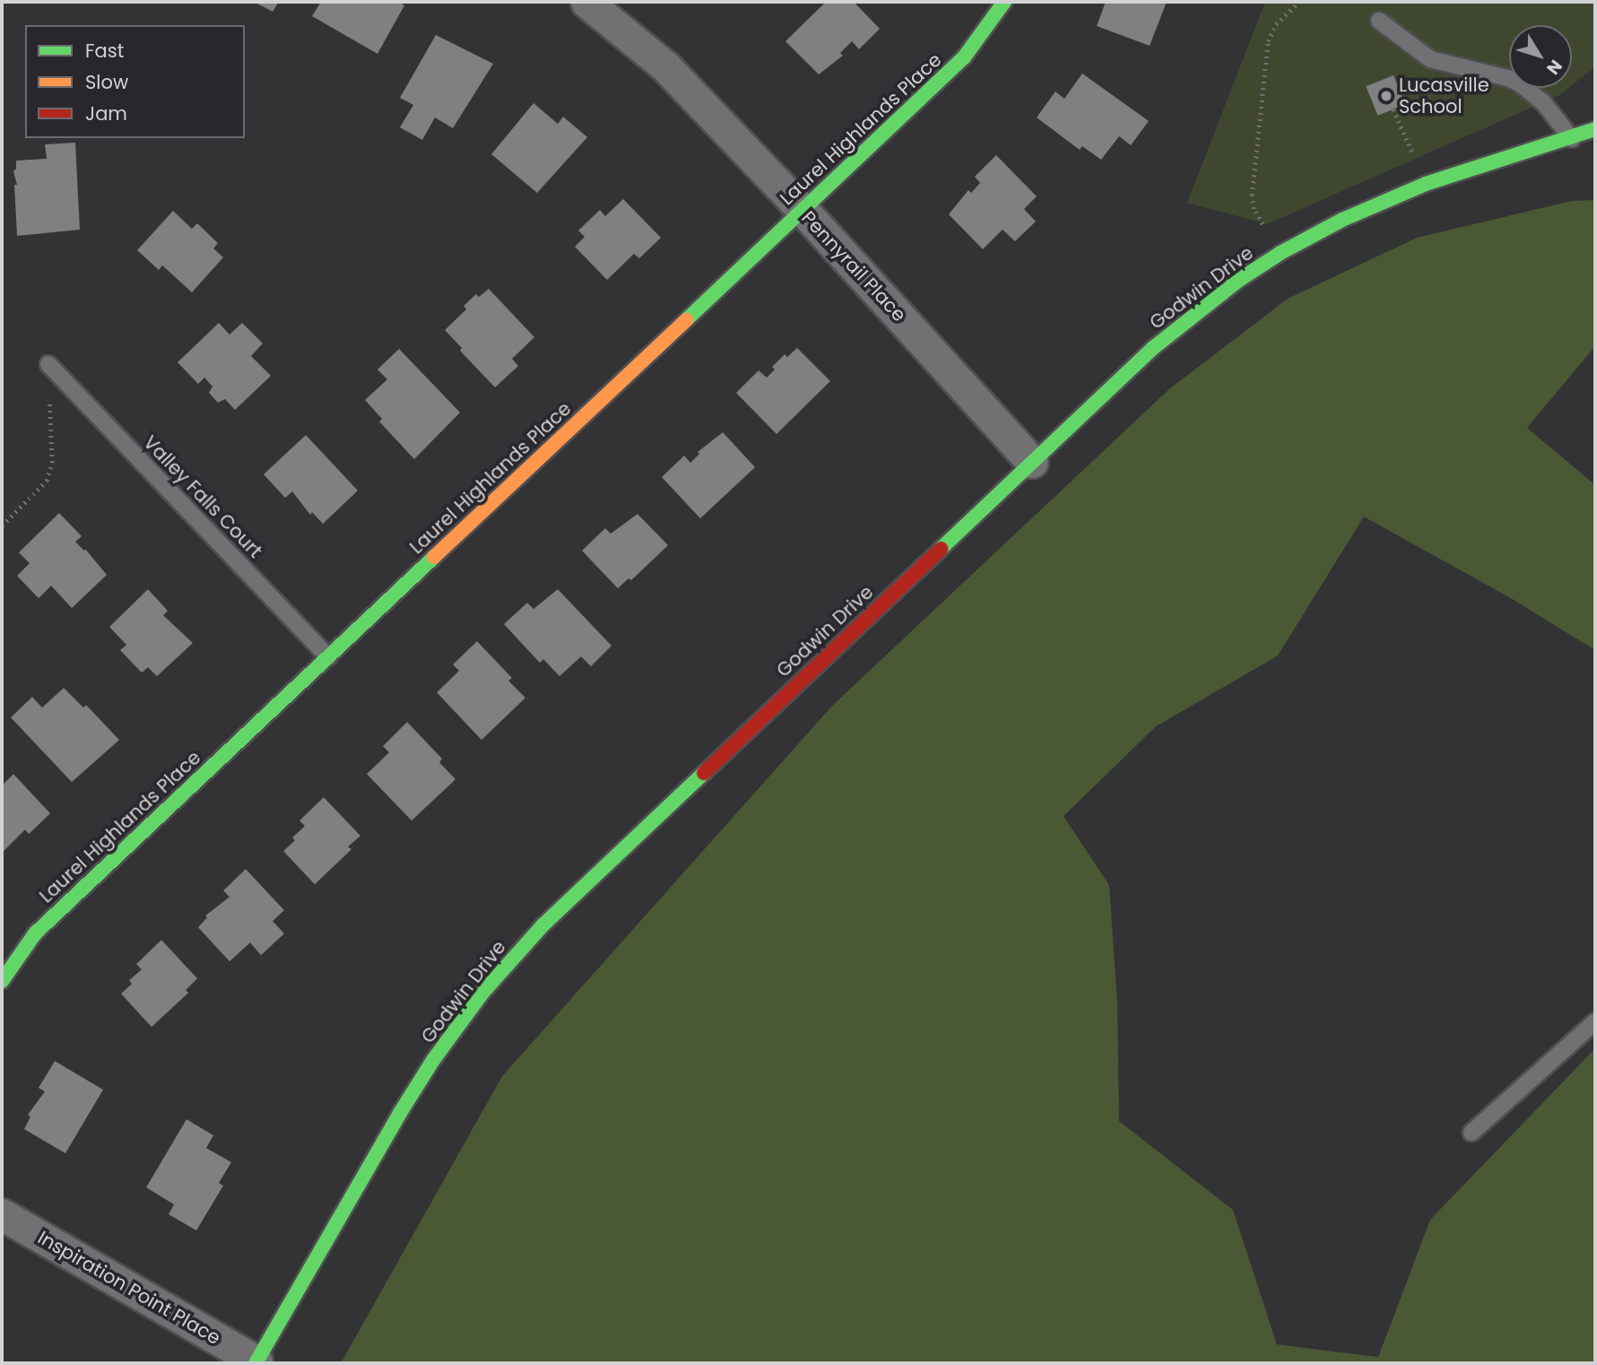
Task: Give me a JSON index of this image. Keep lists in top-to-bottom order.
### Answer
{
  "streets": {
    "street": [
      "Laurel Highlands Place",
      "Pennyrail Place",
      "Godwin Drive",
      "Inspiration Point Place"
    ],
    "lane": ["Valley Falls Court"]
  },
  "crossings": [
    ["Laurel Highlands Place", "Pennyrail Place"],
    ["Laurel Highlands Place", "Valley Falls Court"],
    ["Pennyrail Place", "Godwin Drive"],
    ["Godwin Drive", "Inspiration Point Place"]
  ],
  "places": ["Lucasville School"],
  "legend": ["Fast", "Slow", "Jam"],
  "north": "bottom right"
}
